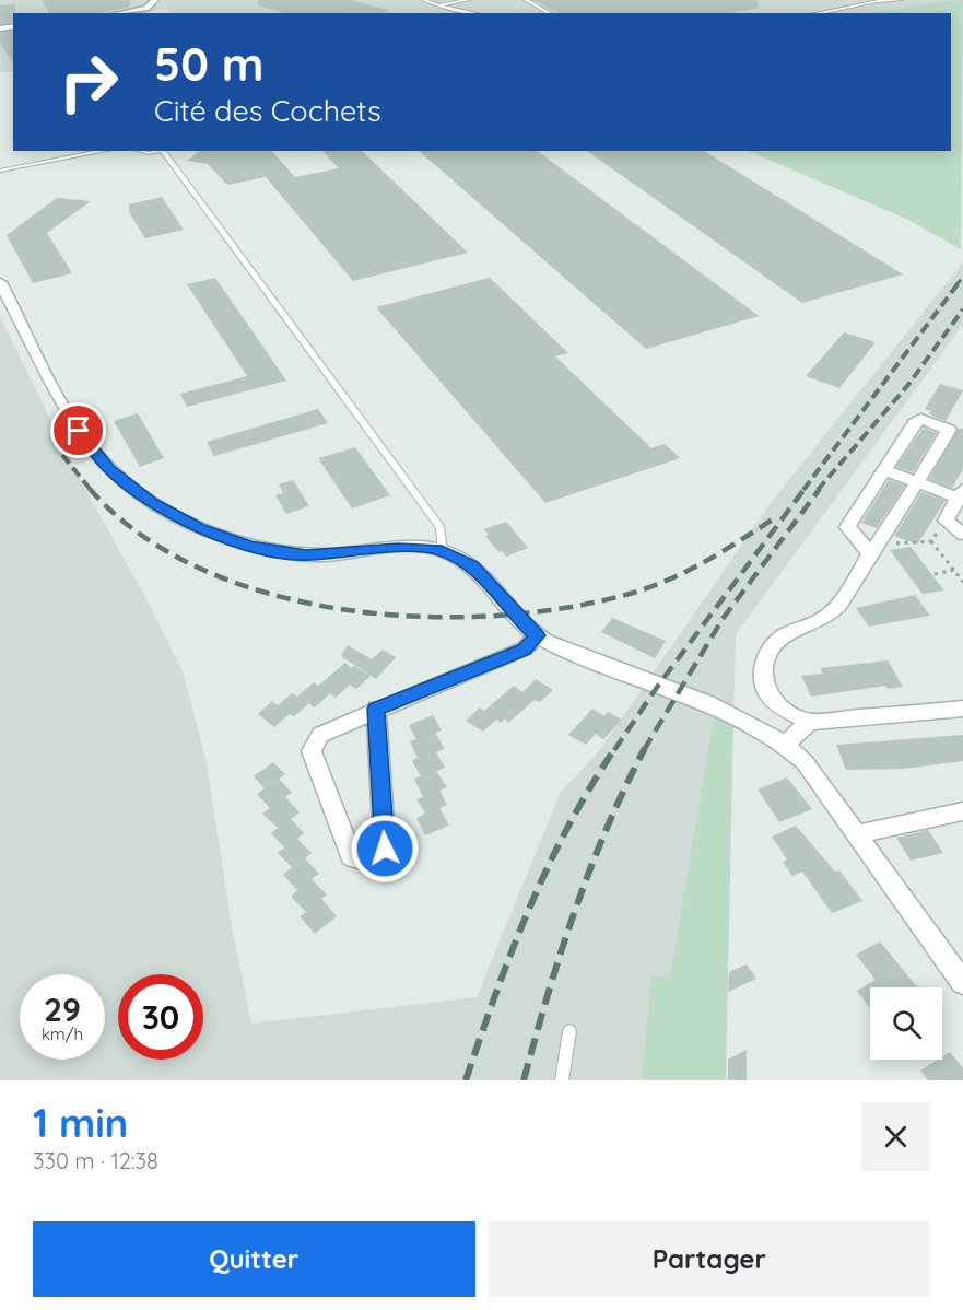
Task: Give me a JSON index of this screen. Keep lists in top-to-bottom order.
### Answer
{
  "page": {
    "turn": ["50 m", "Cité des Cochets"],
    "speed": "29 km/h",
    "limit": "30",
    "heading": ["1 min", "330 m · 12:38"],
    "buttons": ["Quitter", "Partager"]
  }
}
